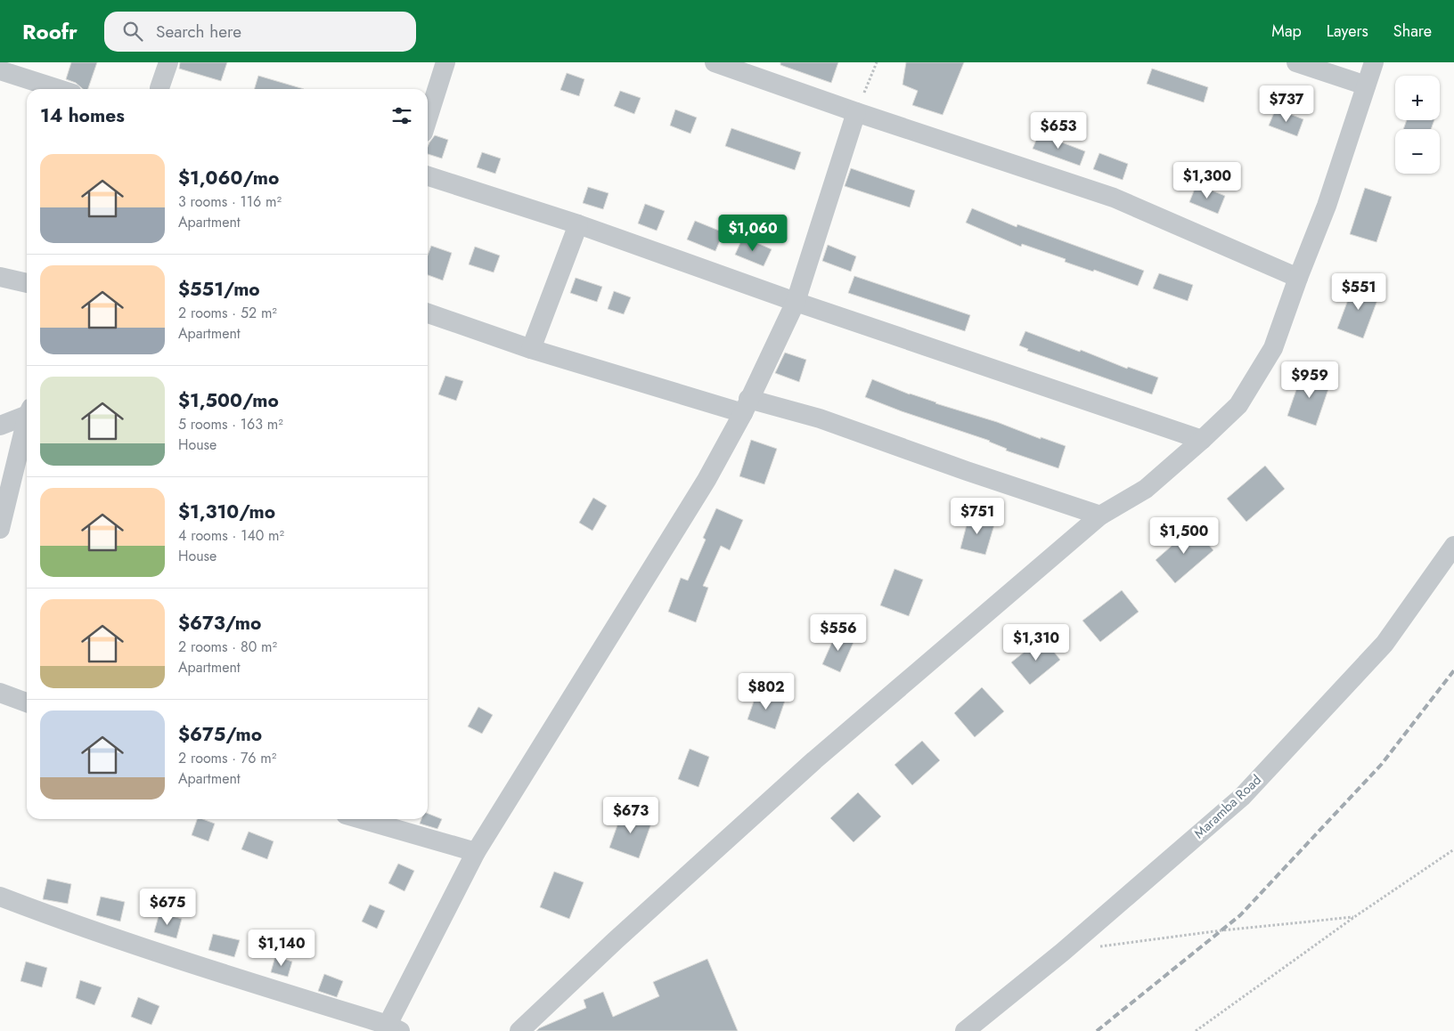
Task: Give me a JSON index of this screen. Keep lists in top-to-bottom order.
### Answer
{
  "streets": {
    "street": ["Maramba Road"]
  },
  "page": {
    "header": "Roofr",
    "search": "Search here",
    "nav": ["Map", "Layers", "Share"],
    "map_buttons": ["+", "−"],
    "price": [
      "$737",
      "$653",
      "$1,300",
      "$1,060",
      "$551",
      "$959",
      "$751",
      "$1,500",
      "$556",
      "$1,310",
      "$802",
      "$673",
      "$675",
      "$1,140"
    ],
    "heading": "14 homes",
    "list": [
      {
        "name": "$1,060/mo",
        "note": "3 rooms · 116 m² · Apartment"
      },
      {
        "name": "$551/mo",
        "note": "2 rooms · 52 m² · Apartment"
      },
      {
        "name": "$1,500/mo",
        "note": "5 rooms · 163 m² · House"
      },
      {
        "name": "$1,310/mo",
        "note": "4 rooms · 140 m² · House"
      },
      {
        "name": "$673/mo",
        "note": "2 rooms · 80 m² · Apartment"
      },
      {
        "name": "$675/mo",
        "note": "2 rooms · 76 m² · Apartment"
      }
    ]
  }
}
